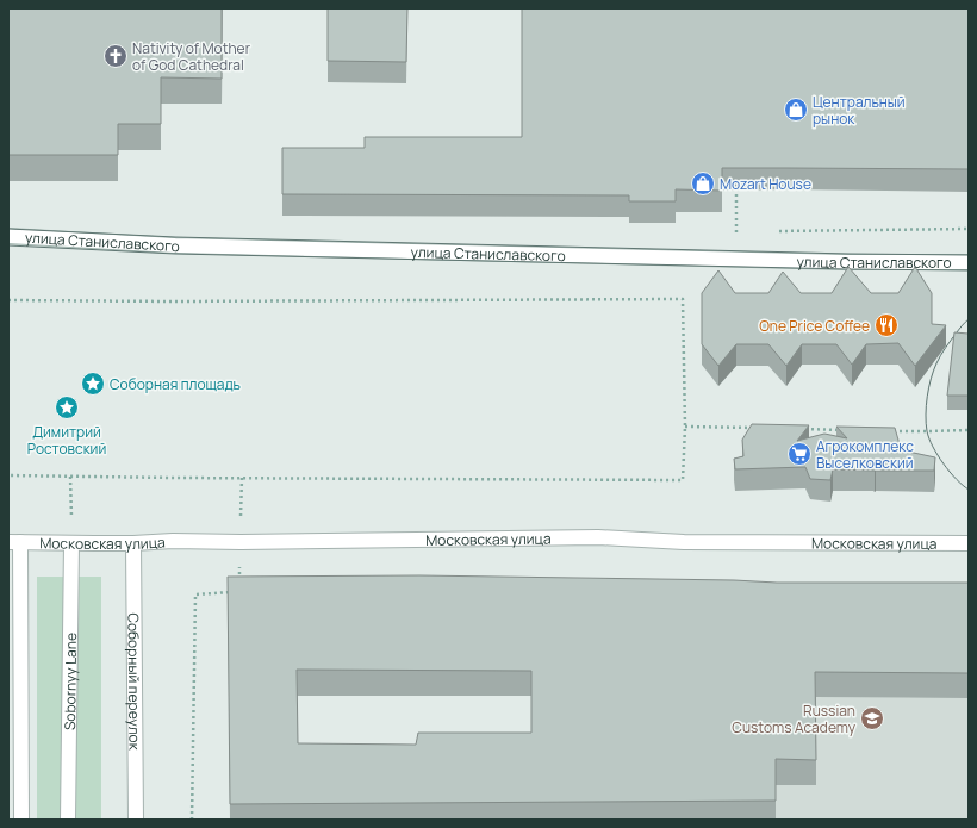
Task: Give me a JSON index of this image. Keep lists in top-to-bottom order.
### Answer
{
  "streets": {
    "street": [
      "улица Станиславского",
      "Московская улица",
      "Sobornyy Lane",
      "Соборный переулок"
    ]
  },
  "crossings": [
    ["Московская улица", "Sobornyy Lane"],
    ["Московская улица", "Соборный переулок"]
  ],
  "places": {
    "church": ["Nativity of Mother of God Cathedral"],
    "shop": ["Центральный рынок", "Mozart House"],
    "restaurant": ["One Price Coffee"],
    "place": ["Соборная площадь", "Димитрий Ростовский"],
    "supermarket": ["Агрокомплекс Выселковский"],
    "school or university": ["Russian Customs Academy"]
  }
}
